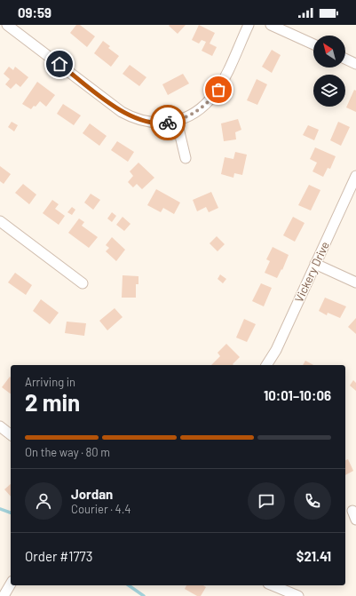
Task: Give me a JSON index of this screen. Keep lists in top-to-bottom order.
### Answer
{
  "streets": {
    "street": ["Vickery Drive"]
  },
  "north": "top left",
  "page": {
    "status": "09:59",
    "heading": ["2 min", "Arriving in", "10:01–10:06"],
    "panel": [
      "Jordan",
      "Courier · 4.4",
      "Order #1773",
      "$21.41"
    ],
    "bar": "On the way · 80 m"
  }
}
